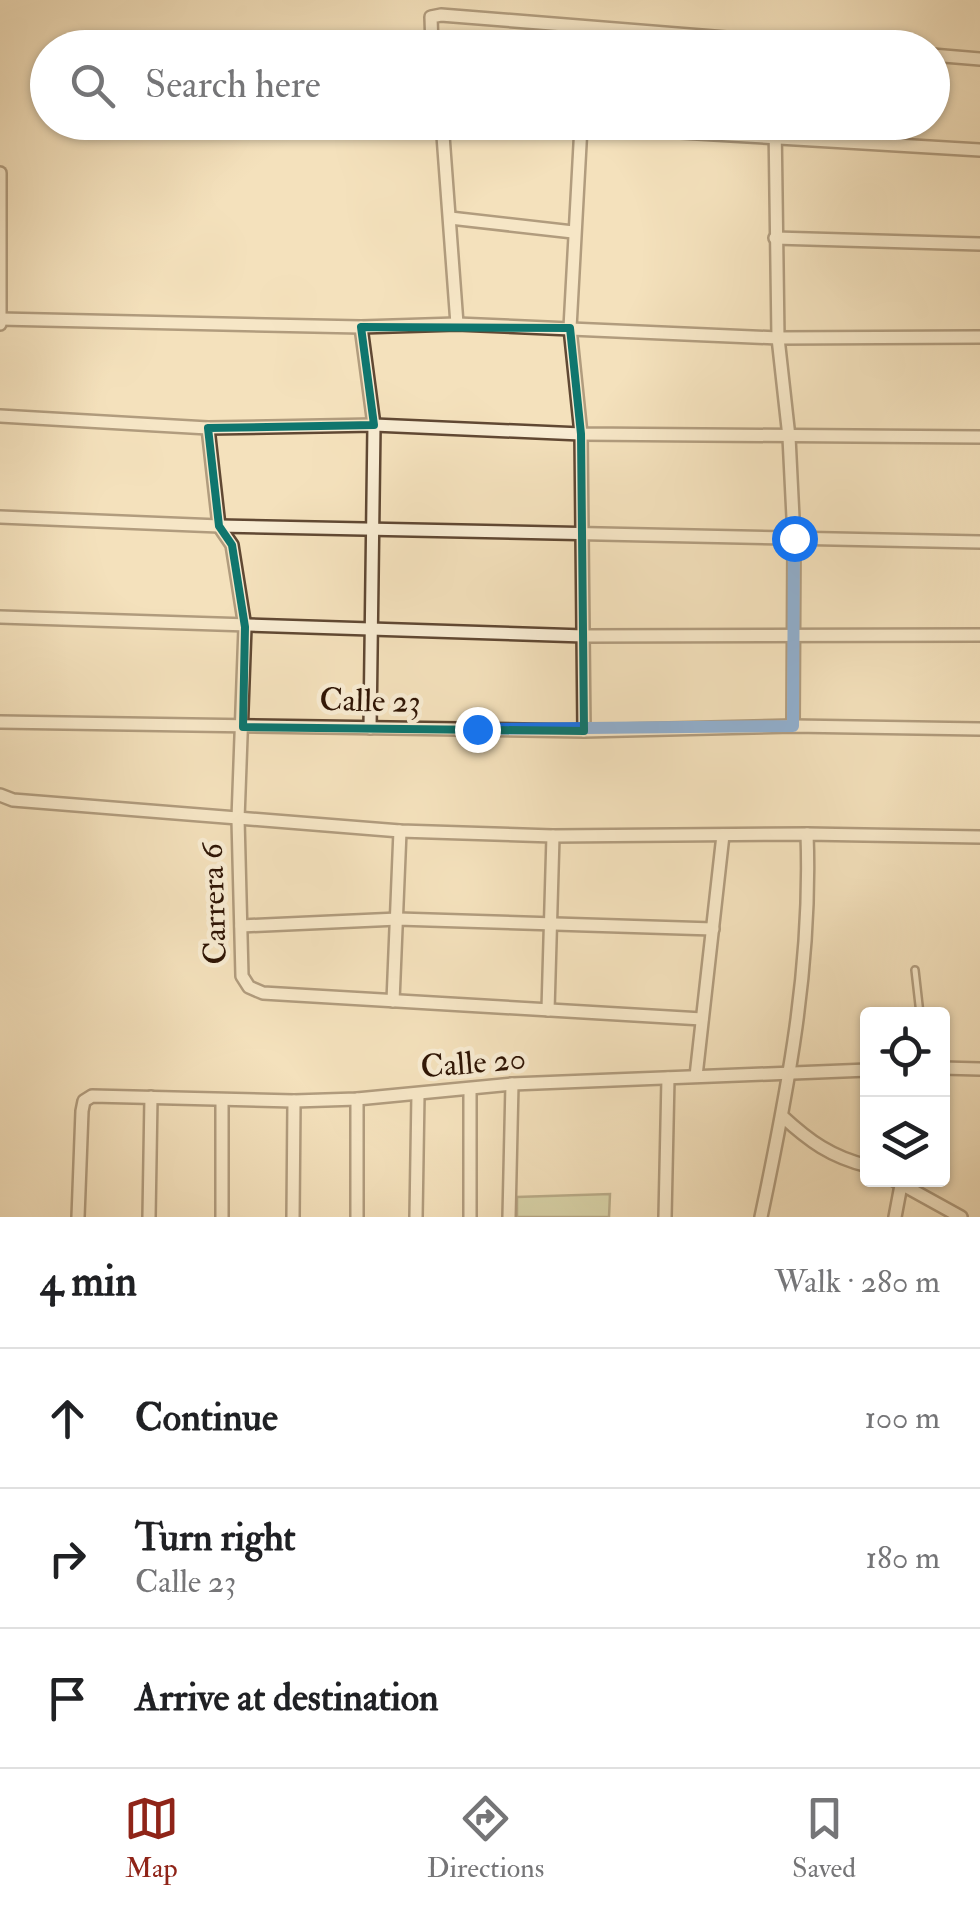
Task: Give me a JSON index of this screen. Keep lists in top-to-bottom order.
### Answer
{
  "streets": {
    "street": ["Calle 23", "Carrera 6", "Calle 20"]
  },
  "crossings": [
    ["Calle 23", "Carrera 6"]
  ],
  "page": {
    "search": "Search here",
    "heading": ["4 min", "Walk · 280 m"],
    "list": [
      ["Continue", "100 m"],
      ["Turn right", "Calle 23", "180 m"],
      "Arrive at destination"
    ],
    "nav": ["Map", "Directions", "Saved"]
  }
}
